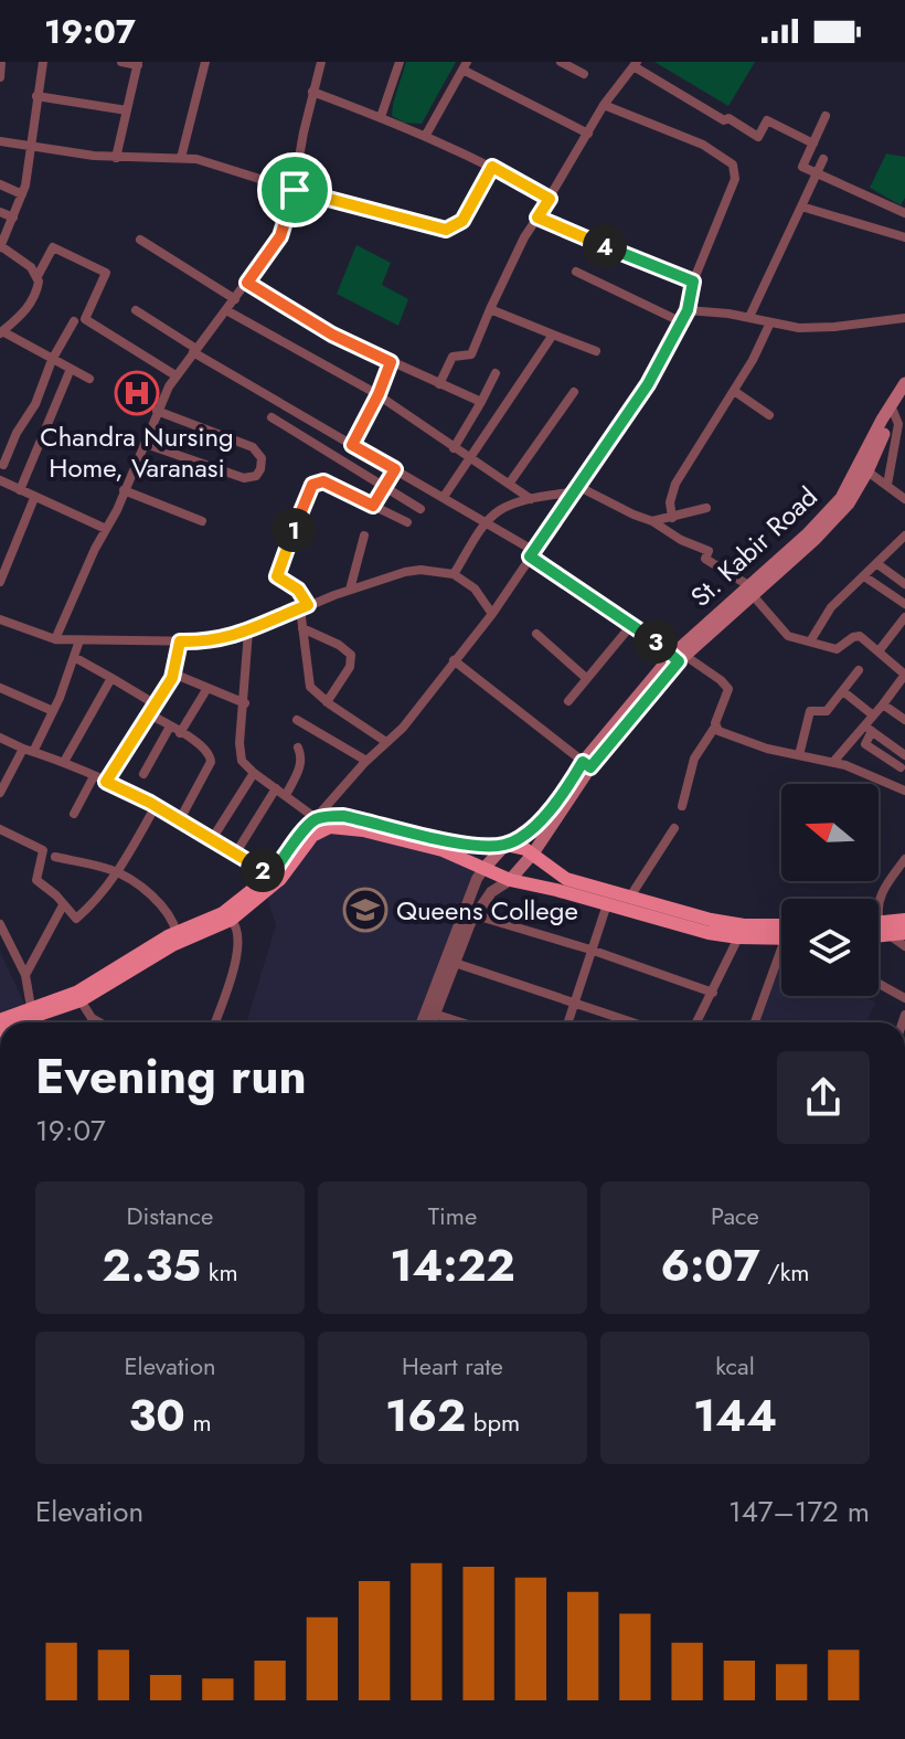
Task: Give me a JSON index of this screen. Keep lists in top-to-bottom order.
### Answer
{
  "streets": {
    "main road": ["St. Kabir Road"]
  },
  "places": {
    "hospital": ["Chandra Nursing Home, Varanasi"],
    "school or university": ["Queens College"]
  },
  "north": "left",
  "page": {
    "status": "19:07",
    "pins": [
      "4",
      "1",
      "3",
      "2"
    ],
    "heading": ["Evening run", "19:07"],
    "stats": [
      ["Distance", "2.35 km"],
      ["Time", "14:22"],
      ["Pace", "6:07 /km"],
      ["Elevation", "30 m"],
      ["Heart rate", "162 bpm"],
      ["kcal", "144"]
    ],
    "chart": ["Elevation", "147–172 m"]
  }
}
